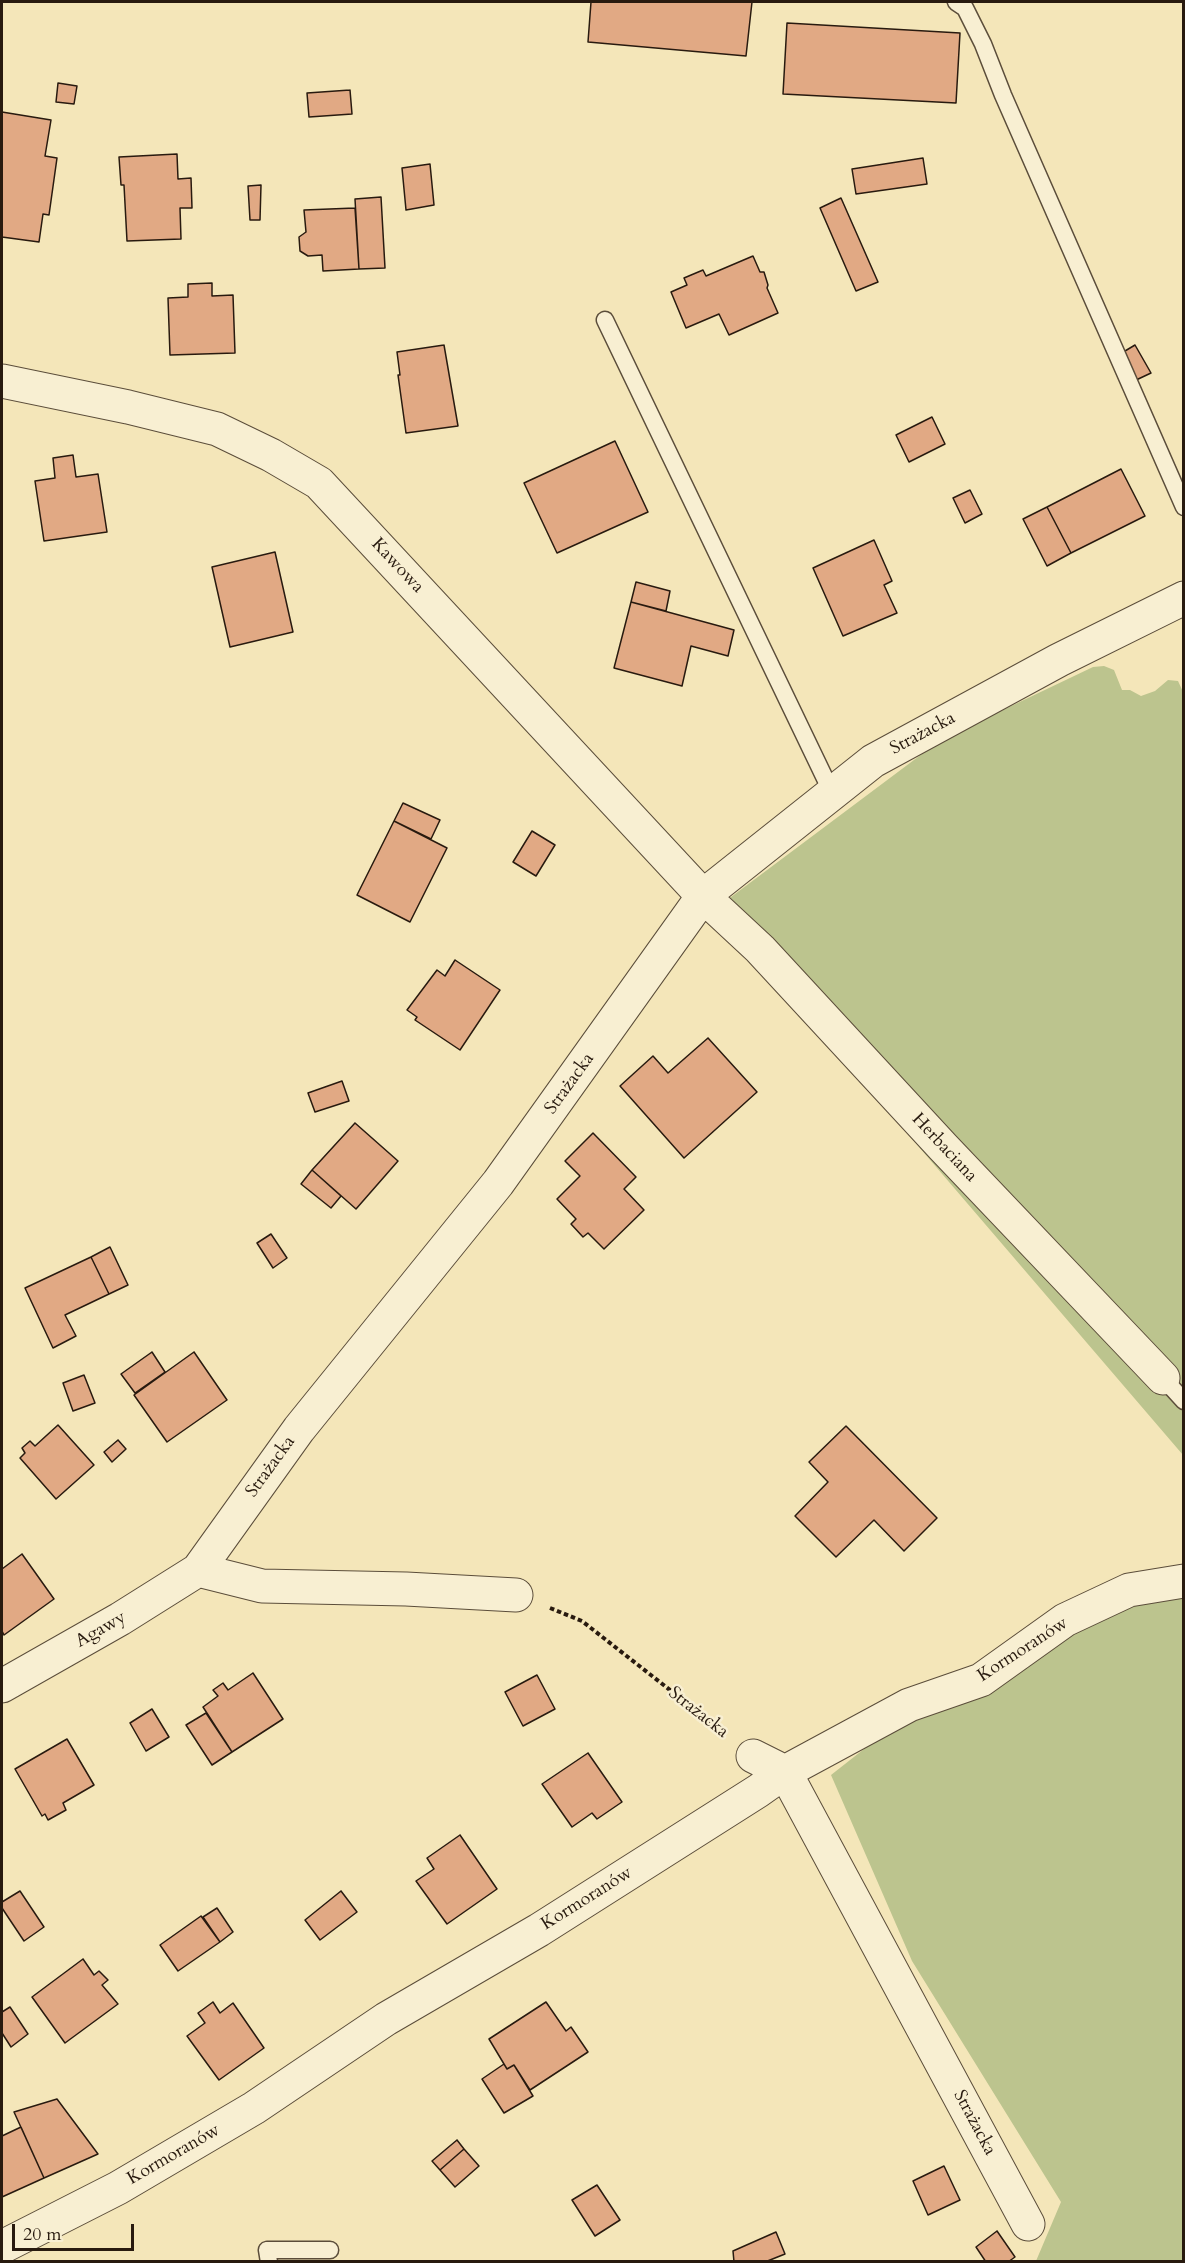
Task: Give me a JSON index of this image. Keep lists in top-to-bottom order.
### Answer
{
  "streets": {
    "street": [
      "Kawowa",
      "Strażacka",
      "Herbaciana",
      "Agawy",
      "Kormoranów"
    ]
  },
  "crossings": [
    ["Kawowa", "Strażacka"],
    ["Kawowa", "Herbaciana"],
    ["Strażacka", "Herbaciana"],
    ["Strażacka", "Agawy"],
    ["Strażacka", "Kormoranów"]
  ],
  "scale_bar": "20 m"
}
